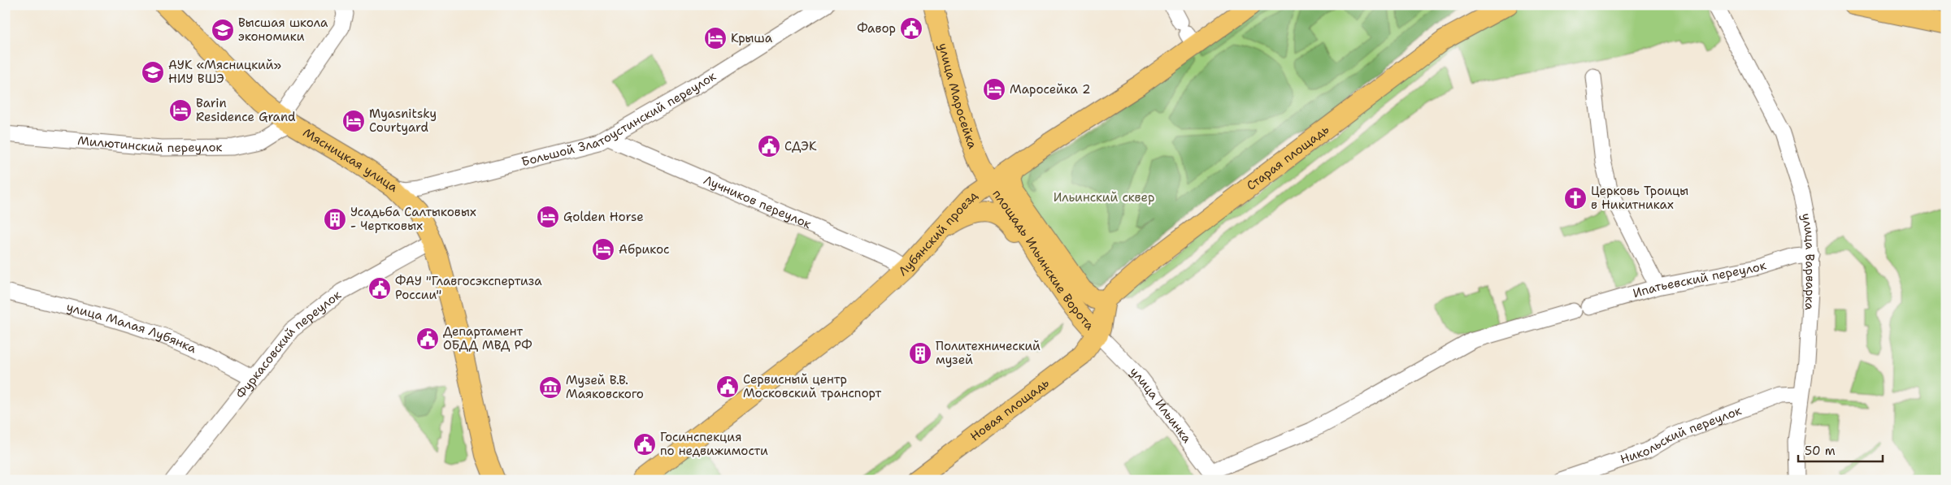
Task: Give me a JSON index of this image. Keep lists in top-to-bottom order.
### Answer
{
  "streets": {
    "main road": [
      "улица Маросейка",
      "Старая площадь",
      "Мясницкая улица",
      "Лубянский проезд",
      "площадь Ильинские Ворота",
      "Новая площадь"
    ],
    "street": [
      "Большой Златоустинский переулок",
      "Милютинский переулок",
      "Лучников переулок",
      "улица Варварка",
      "Ипатьевский переулок",
      "улица Малая Лубянка",
      "Фуркасовский переулок",
      "улица Ильинка",
      "Никольский переулок"
    ]
  },
  "crossings": [
    ["улица Маросейка", "Лубянский проезд"],
    ["улица Маросейка", "площадь Ильинские Ворота"],
    ["Большой Златоустинский переулок", "Мясницкая улица"],
    ["Большой Златоустинский переулок", "Лучников переулок"],
    ["Милютинский переулок", "Мясницкая улица"],
    ["Мясницкая улица", "Фуркасовский переулок"],
    ["Лучников переулок", "Лубянский проезд"],
    ["Лубянский проезд", "площадь Ильинские Ворота"],
    ["площадь Ильинские Ворота", "улица Ильинка"],
    ["площадь Ильинские Ворота", "Новая площадь"],
    ["улица Варварка", "Ипатьевский переулок"],
    ["улица Варварка", "Никольский переулок"],
    ["улица Малая Лубянка", "Фуркасовский переулок"],
    ["улица Ильинка", "Новая площадь"]
  ],
  "parks": ["Ильинский сквер"],
  "places": {
    "public building": [
      "Фавор",
      "СДЭК",
      "ФАУ \"Главгосэкспертиза России\"",
      "Департамент ОБДД МВД РФ",
      "Сервисный центр Московский транспорт",
      "Госинспекция по недвижимости"
    ],
    "school or university": ["Высшая школа экономики", "АУК «Мясницкий» НИУ ВШЭ"],
    "hotel": [
      "Крыша",
      "Маросейка 2",
      "Barin Residence Grand",
      "Myasnitsky Courtyard",
      "Golden Horse",
      "Абрикос"
    ],
    "church": ["Церковь Троицы в Никитниках"],
    "building": ["Усадьба Салтыковых - Чертковых", "Политехнический музей"],
    "museum": ["Музей В.В. Маяковского"]
  },
  "scale_bar": "50 m"
}
